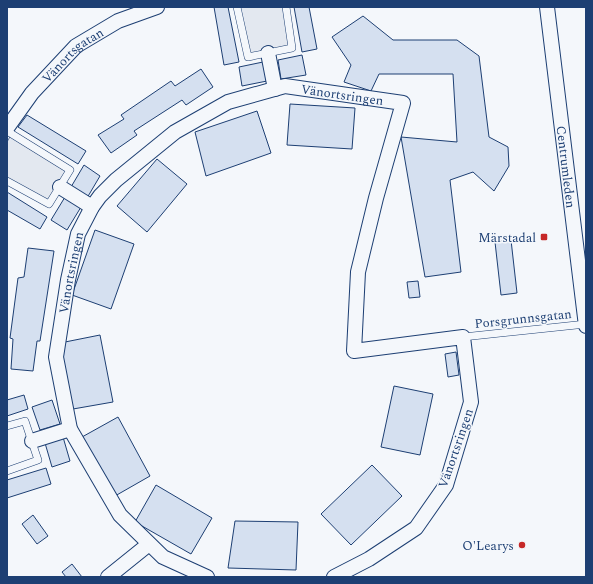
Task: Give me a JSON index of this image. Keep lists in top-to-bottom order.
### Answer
{
  "streets": {
    "street": ["Vänortsgatan", "Vänortsringen", "Centrumleden"],
    "lane": ["Porsgrunnsgatan"]
  },
  "crossings": [
    ["Vänortsringen", "Porsgrunnsgatan"],
    ["Centrumleden", "Porsgrunnsgatan"]
  ],
  "places": {
    "transit": ["Märstadal"],
    "other": ["O'Learys"]
  }
}
